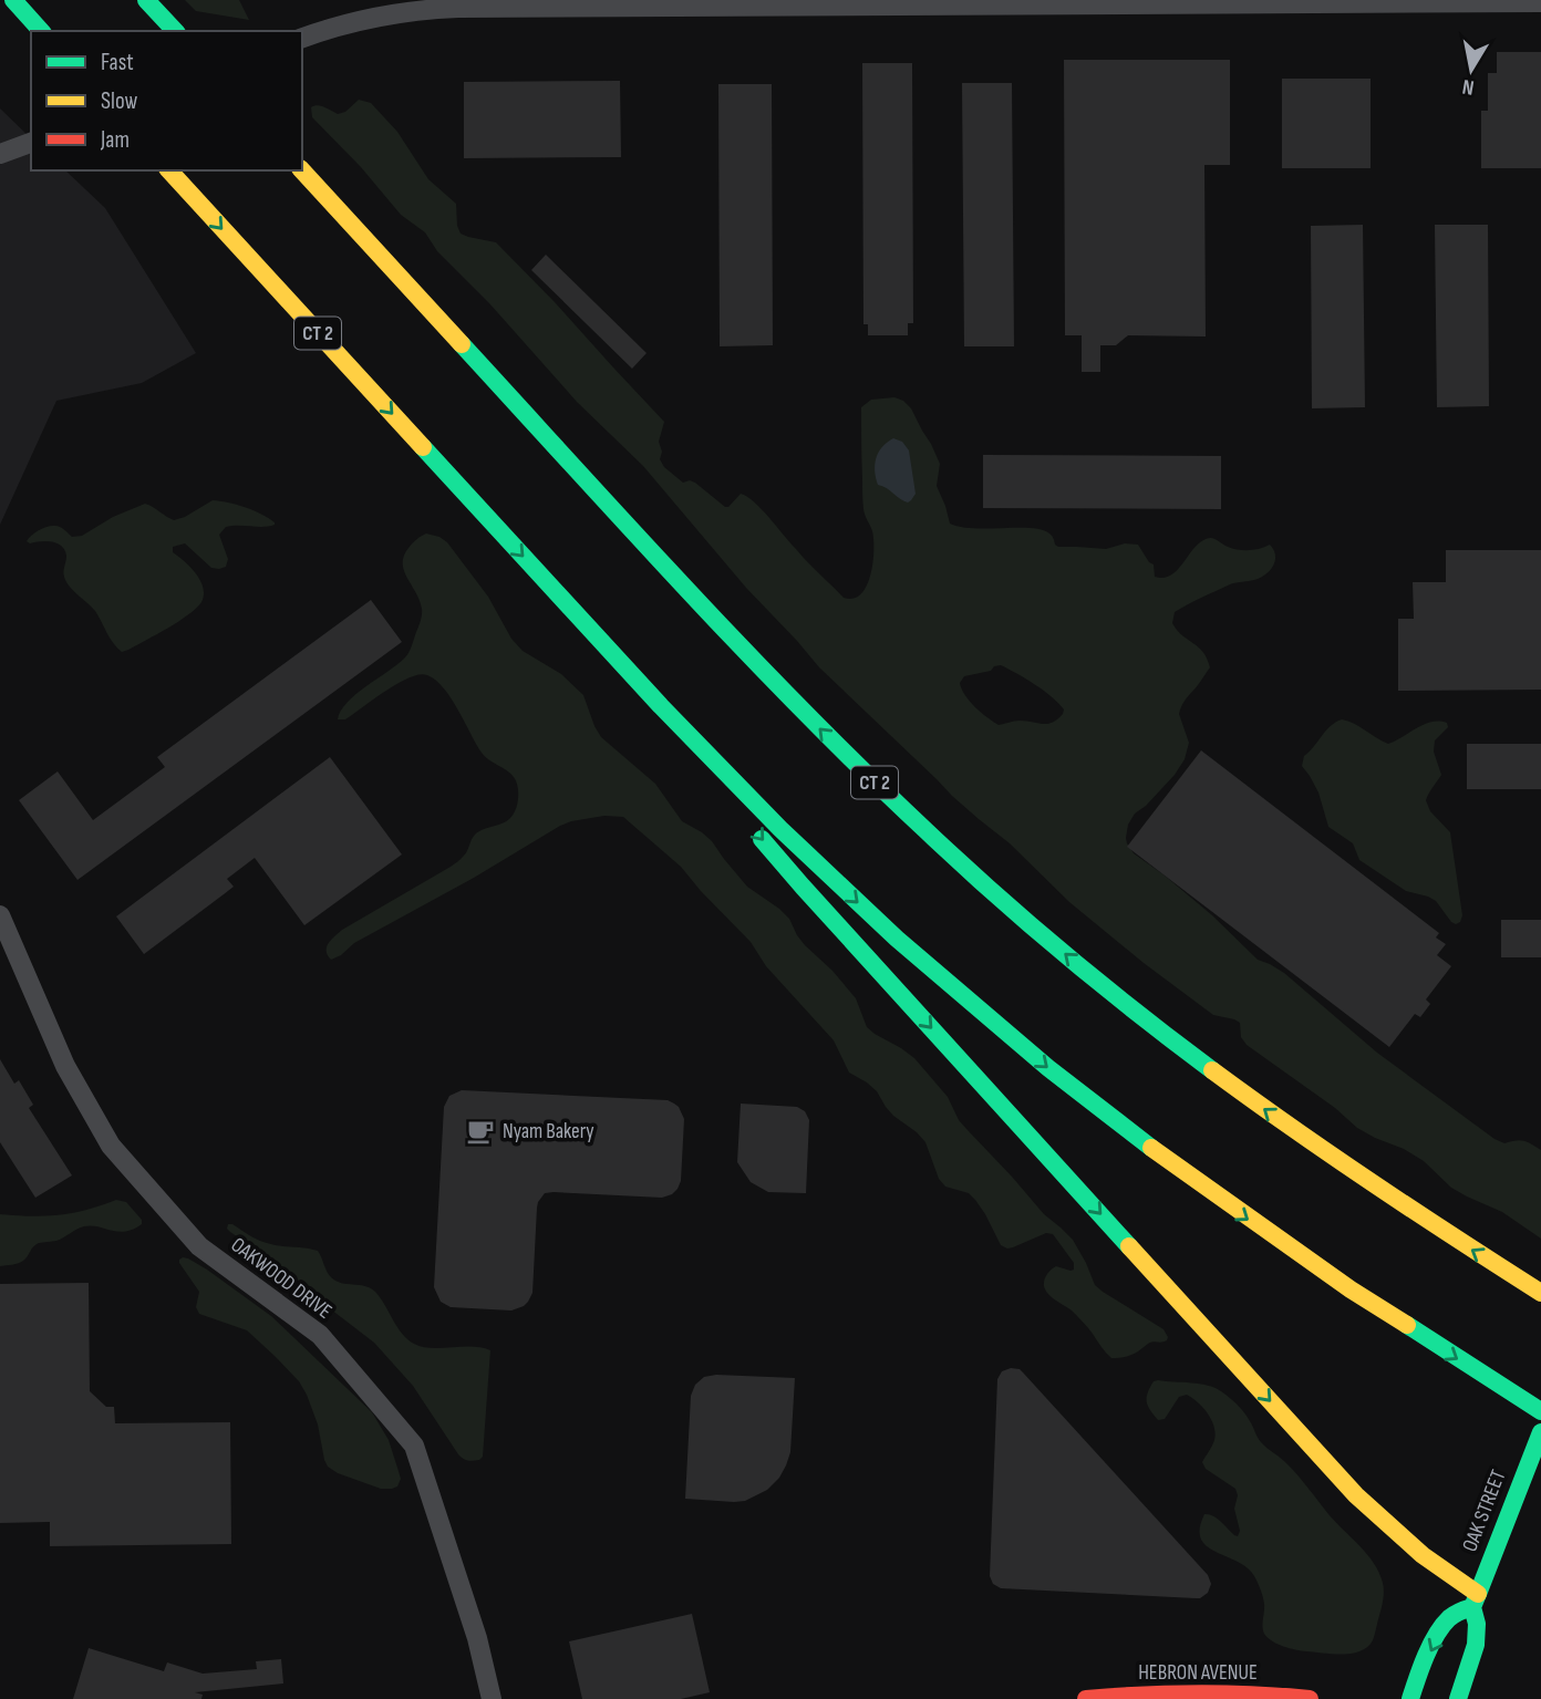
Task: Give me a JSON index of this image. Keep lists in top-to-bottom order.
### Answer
{
  "streets": {
    "main road": ["CT 2", "OAK STREET", "HEBRON AVENUE"],
    "street": ["OAKWOOD DRIVE"]
  },
  "places": {
    "cafe": ["Nyam Bakery"]
  },
  "legend": ["Fast", "Slow", "Jam"],
  "north": "bottom"
}
